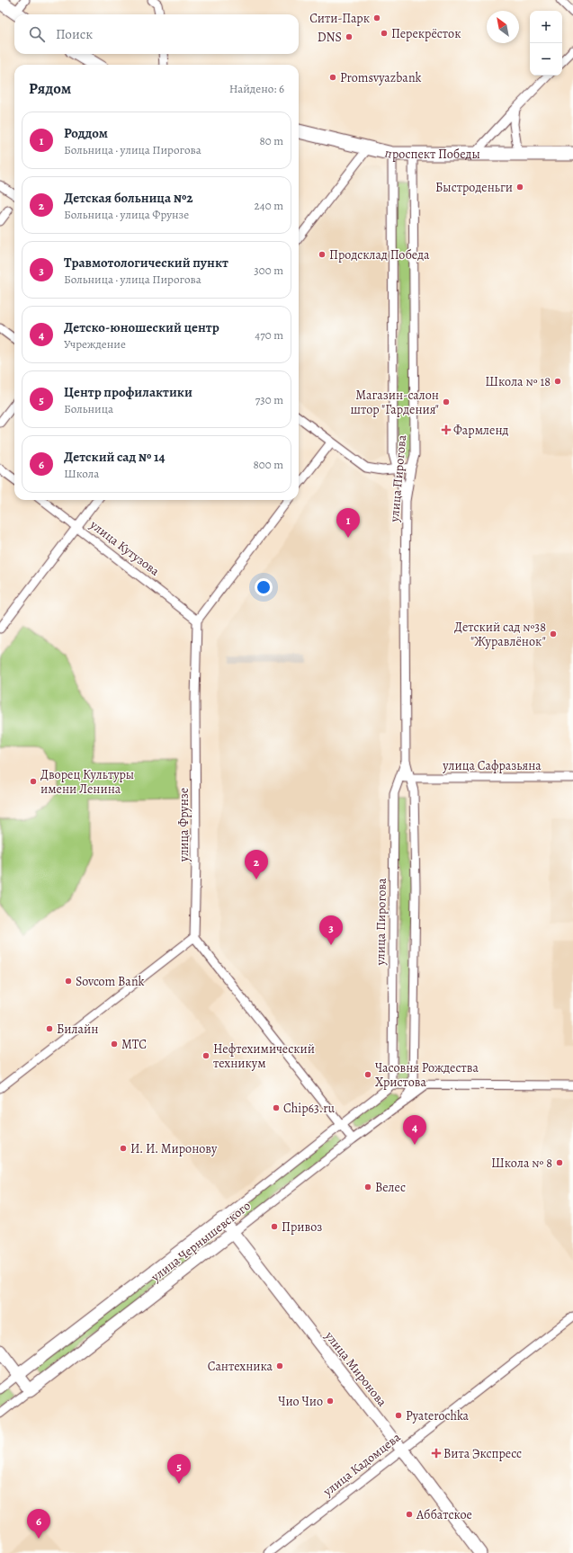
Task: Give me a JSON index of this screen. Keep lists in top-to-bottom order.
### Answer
{
  "streets": {
    "main road": ["проспект Победы", "улица Чернышевского", "улица Миронова"],
    "street": [
      "улица Пирогова",
      "улица Кутузова",
      "улица Сафразьяна",
      "улица Фрунзе",
      "улица Кадомцева"
    ]
  },
  "crossings": [
    ["проспект Победы", "улица Пирогова"],
    ["улица Пирогова", "улица Сафразьяна"],
    ["улица Пирогова", "улица Чернышевского"],
    ["улица Кутузова", "улица Фрунзе"],
    ["улица Чернышевского", "улица Миронова"],
    ["улица Миронова", "улица Кадомцева"]
  ],
  "places": {
    "other": [
      "Сити-Парк",
      "Перекрёсток",
      "DNS",
      "Promsvyazbank",
      "Быстроденьги",
      "Продсклад Победа",
      "Школа № 18",
      "Магазин-салон штор \"Гардения\"",
      "Детский сад №38 \"Журавлёнок\"",
      "Дворец Культуры имени Ленина",
      "Sovcom Bank",
      "Билайн",
      "МТС",
      "Нефтехимический техникум",
      "Часовня Рождества Христова",
      "Chip63.ru",
      "И. И. Миронову",
      "Школа № 8",
      "Велес",
      "Привоз",
      "Сантехника",
      "Чио Чио",
      "Pyaterochka",
      "Аббатское"
    ],
    "health": ["Фармленд", "Вита Экспресс"]
  },
  "north": "top left",
  "page": {
    "map_buttons": ["+", "−"],
    "search": "Поиск",
    "heading": ["Рядом", "Найдено: 6"],
    "list": [
      {
        "mark": "1",
        "name": "Роддом",
        "note": "Больница · улица Пирогова",
        "value": "80 m"
      },
      {
        "mark": "2",
        "name": "Детская больница №2",
        "note": "Больница · улица Фрунзе",
        "value": "240 m"
      },
      {
        "mark": "3",
        "name": "Травмотологический пункт",
        "note": "Больница · улица Пирогова",
        "value": "300 m"
      },
      {
        "mark": "4",
        "name": "Детско-юношеский центр",
        "note": "Учреждение",
        "value": "470 m"
      },
      {
        "mark": "5",
        "name": "Центр профилактики",
        "note": "Больница",
        "value": "730 m"
      },
      {
        "mark": "6",
        "name": "Детский сад № 14",
        "note": "Школа",
        "value": "800 m"
      }
    ],
    "pins": [
      "1",
      "2",
      "3",
      "4",
      "5",
      "6"
    ]
  }
}
